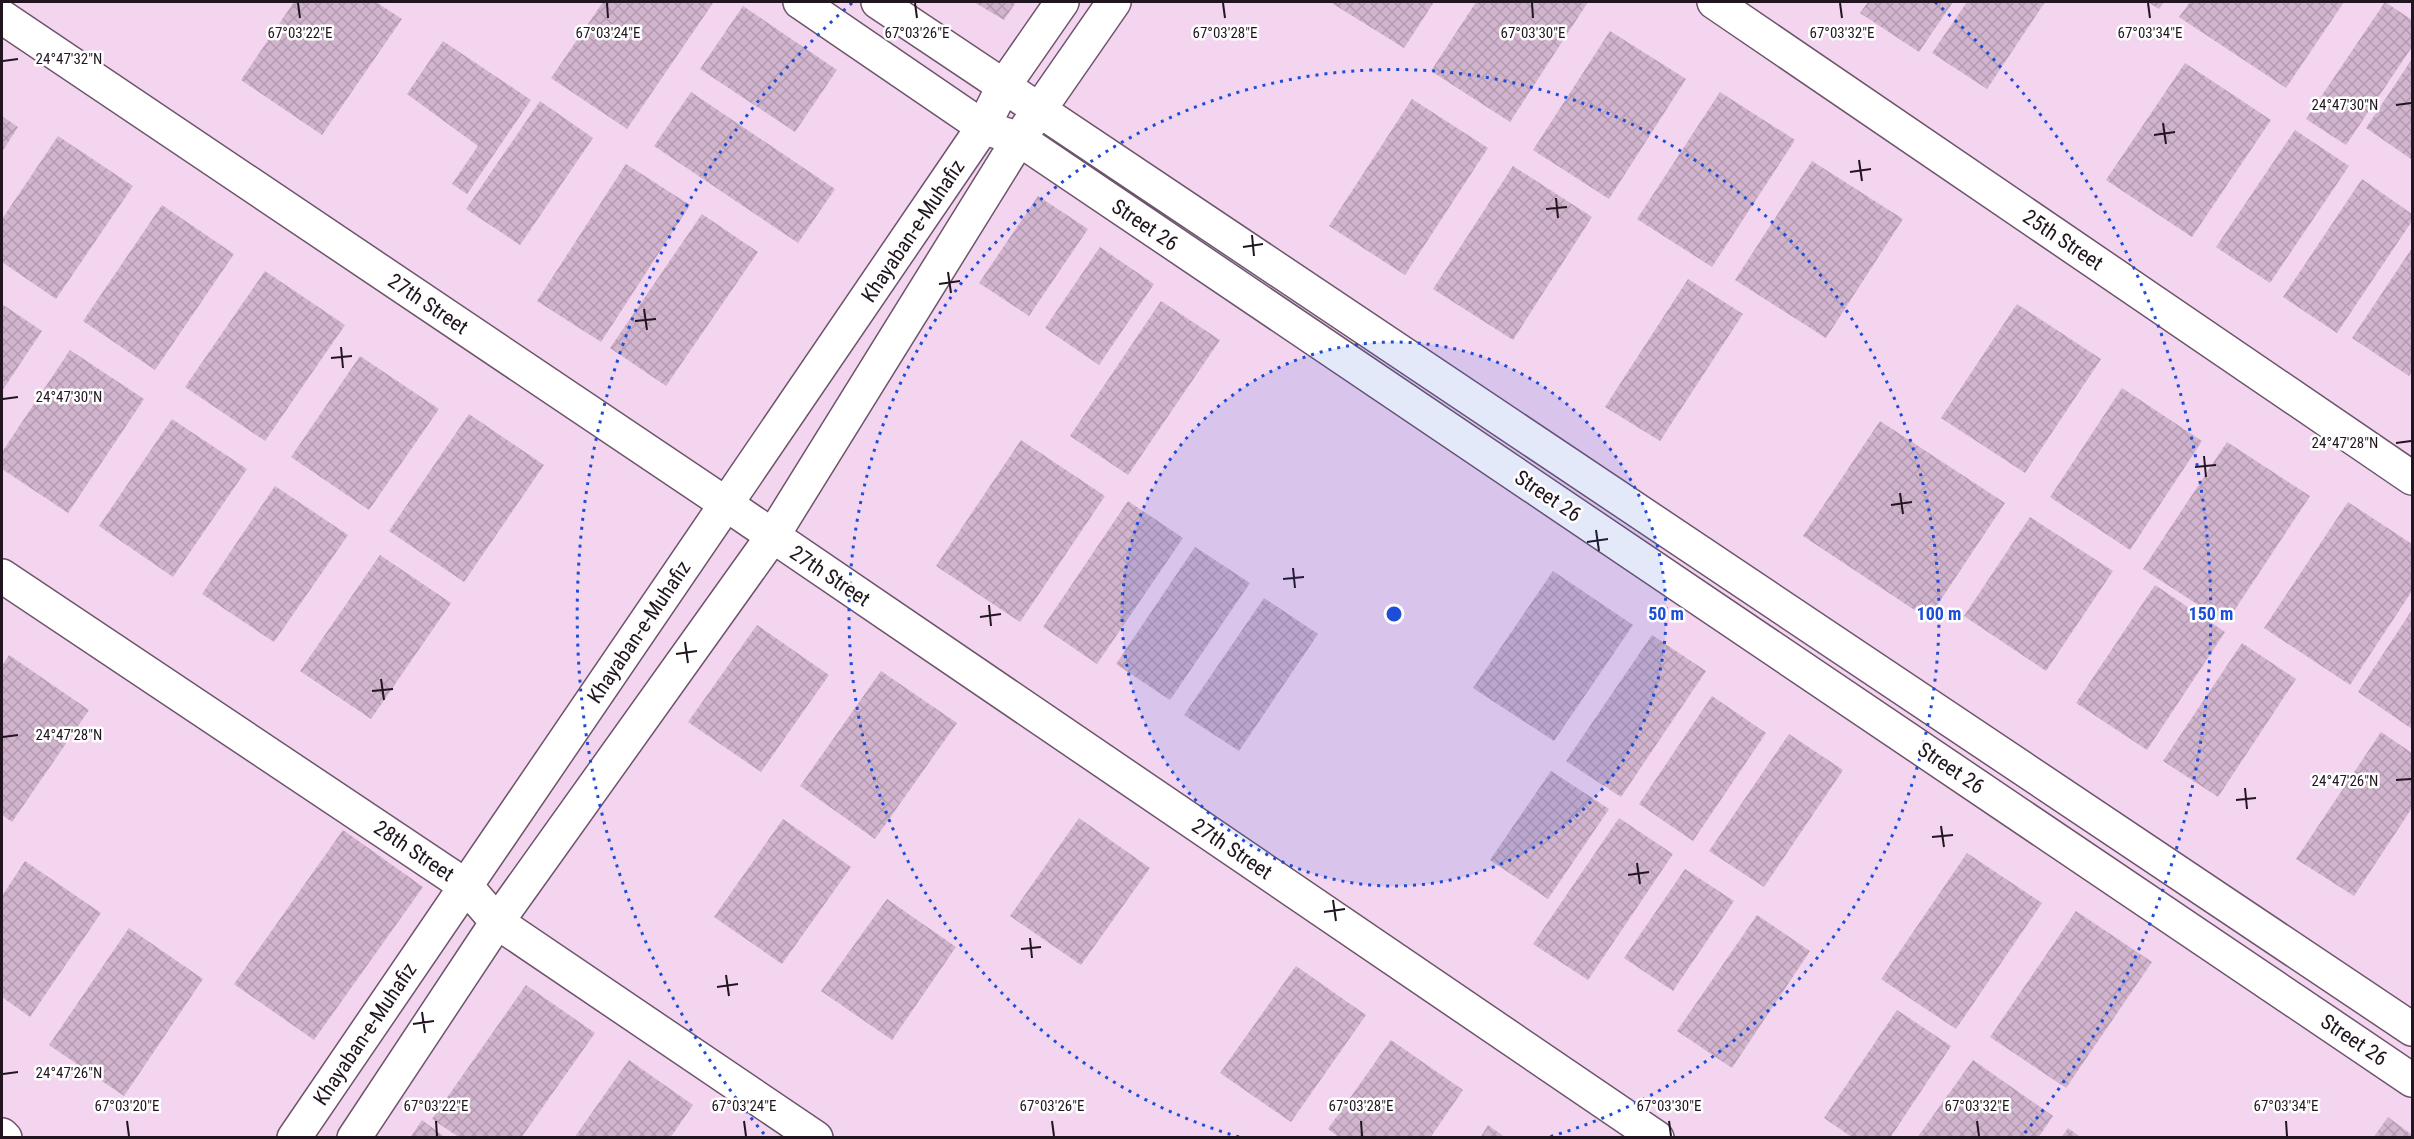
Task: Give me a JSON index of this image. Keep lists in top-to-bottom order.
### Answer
{
  "streets": {
    "street": [
      "Street 26",
      "Khayaban-e-Muhafiz",
      "25th Street",
      "27th Street",
      "28th Street"
    ]
  },
  "crossings": [
    ["Street 26", "Khayaban-e-Muhafiz"],
    ["Khayaban-e-Muhafiz", "27th Street"],
    ["Khayaban-e-Muhafiz", "28th Street"]
  ],
  "coordinates": [
    "67°03'22\"E",
    "67°03'24\"E",
    "67°03'26\"E",
    "67°03'28\"E",
    "67°03'30\"E",
    "67°03'32\"E",
    "67°03'34\"E",
    "24°47'32\"N",
    "24°47'30\"N",
    "24°47'28\"N",
    "24°47'26\"N",
    "67°03'20\"E"
  ],
  "rings": ["50 m", "100 m", "150 m"]
}
